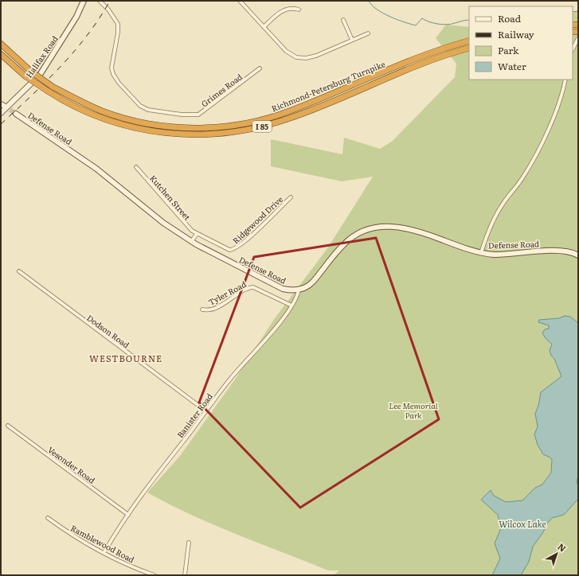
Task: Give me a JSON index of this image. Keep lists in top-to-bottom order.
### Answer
{
  "streets": {
    "highway": ["Richmond-Petersburg Turnpike", "I 85"],
    "street": [
      "Halifax Road",
      "Grimes Road",
      "Defense Road",
      "Kutchen Street",
      "Ridgewood Drive",
      "Tyler Road",
      "Dodson Road",
      "Banister Road",
      "Vesonder Road",
      "Ramblewood Road"
    ]
  },
  "crossings": [
    ["Defense Road", "Banister Road"],
    ["Kutchen Street", "Ridgewood Drive"],
    ["Tyler Road", "Banister Road"],
    ["Dodson Road", "Banister Road"],
    ["Banister Road", "Vesonder Road"],
    ["Banister Road", "Ramblewood Road"]
  ],
  "districts": ["WESTBOURNE"],
  "water": ["Wilcox Lake"],
  "parks": ["Lee Memorial Park"],
  "legend": [
    "Road",
    "Railway",
    "Park",
    "Water"
  ],
  "north": "top right"
}
